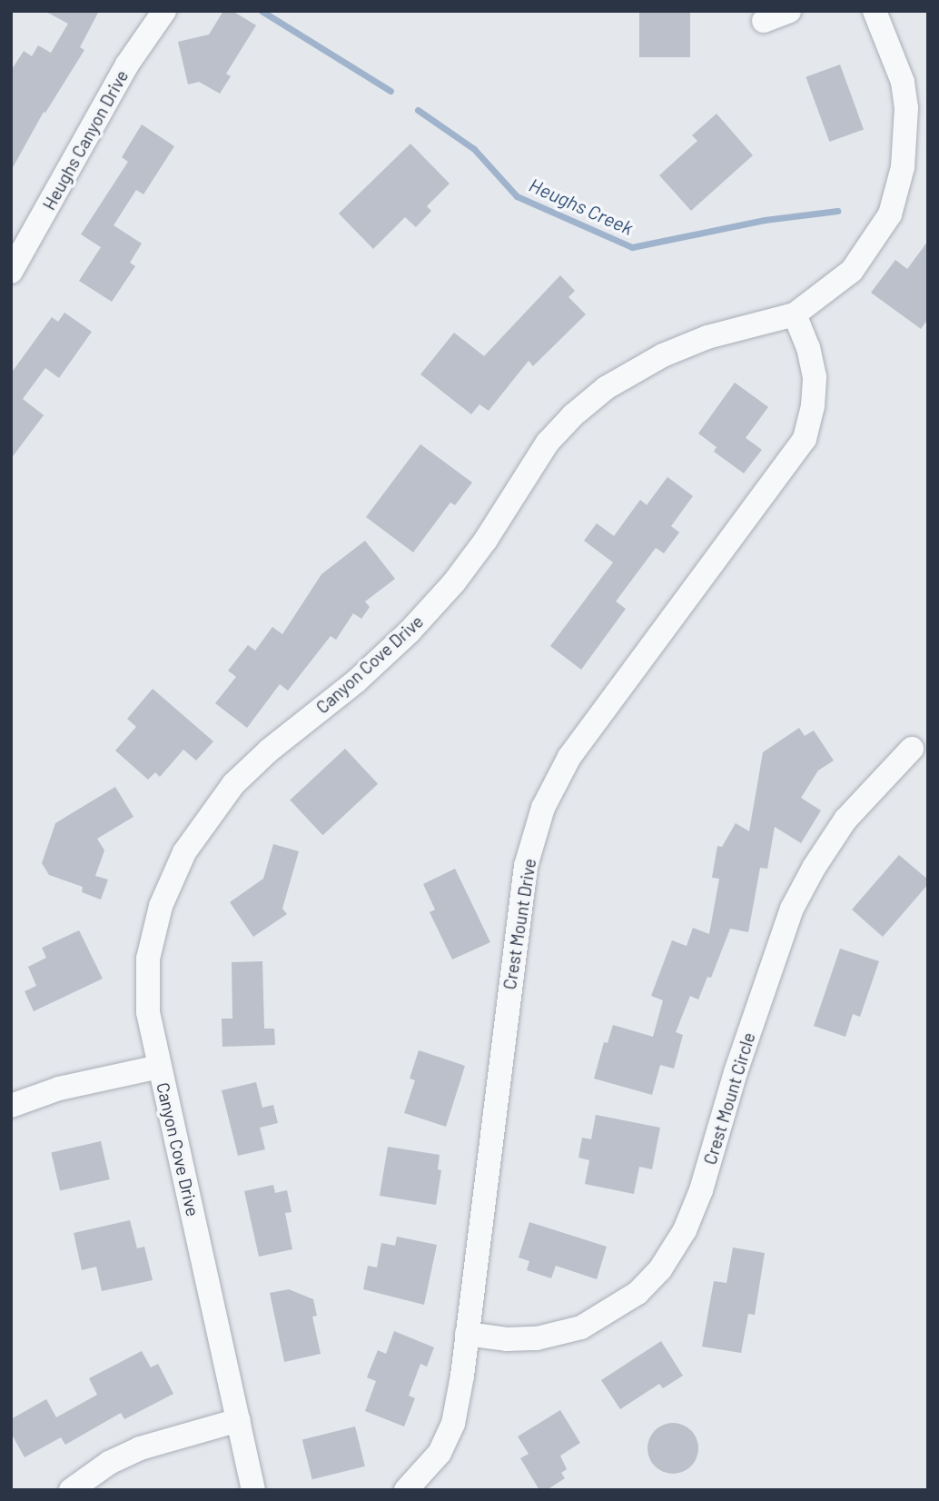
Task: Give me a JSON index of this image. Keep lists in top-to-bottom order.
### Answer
{
  "streets": {
    "street": [
      "Heughs Canyon Drive",
      "Canyon Cove Drive",
      "Crest Mount Drive",
      "Crest Mount Circle"
    ]
  },
  "crossings": [
    ["Canyon Cove Drive", "Crest Mount Drive"],
    ["Crest Mount Drive", "Crest Mount Circle"]
  ],
  "water": ["Heughs Creek"]
}
